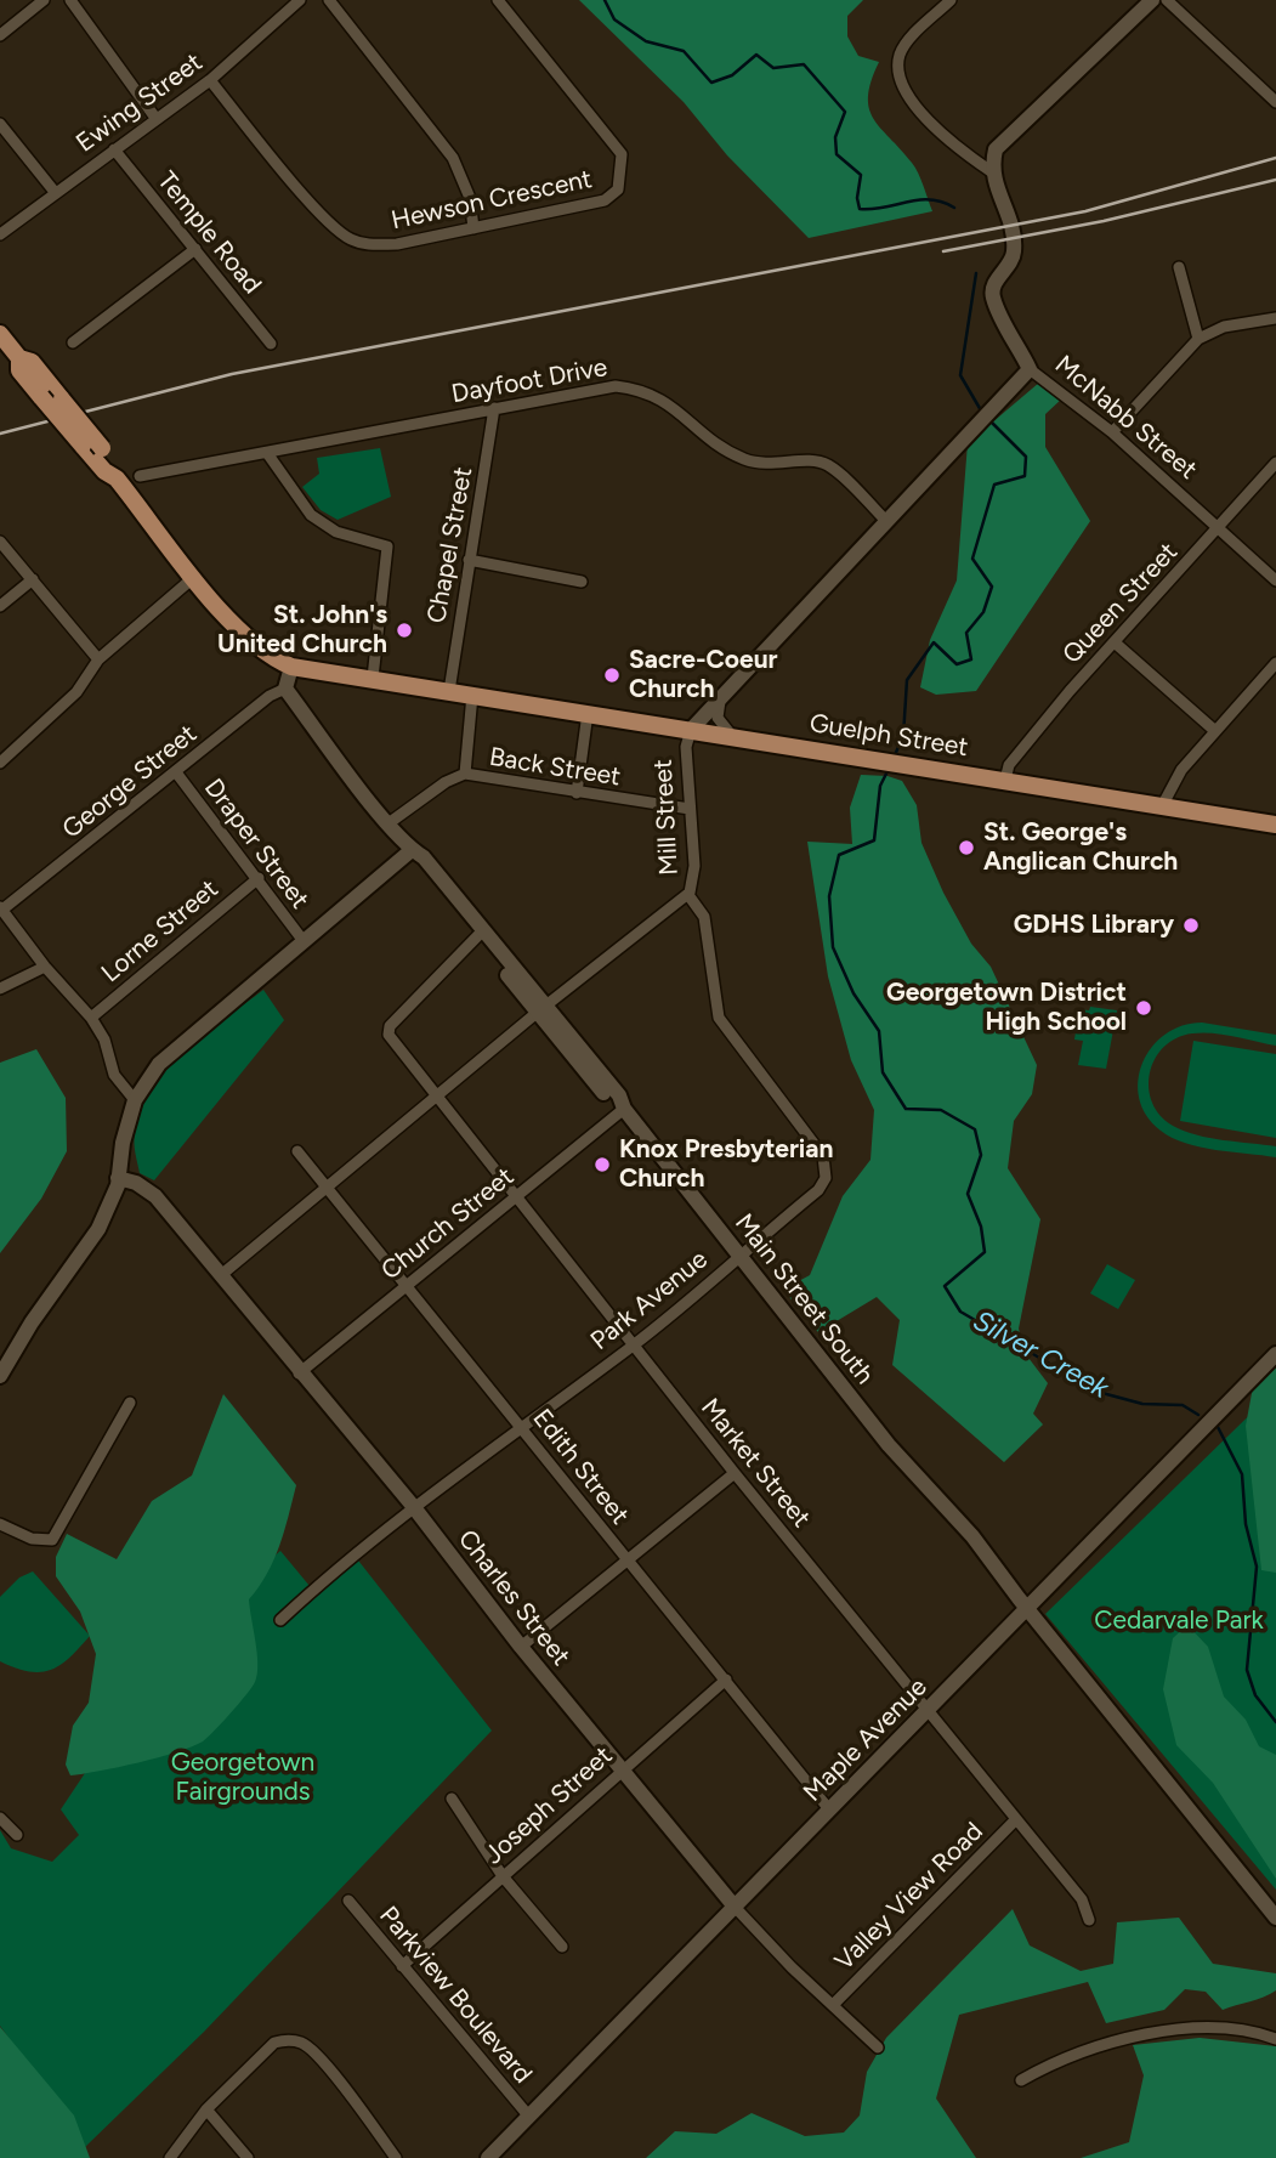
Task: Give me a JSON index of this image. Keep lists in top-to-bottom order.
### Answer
{
  "streets": {
    "main road": ["Guelph Street"],
    "street": [
      "Ewing Street",
      "Hewson Crescent",
      "Temple Road",
      "Dayfoot Drive",
      "McNabb Street",
      "Chapel Street",
      "Queen Street",
      "Back Street",
      "George Street",
      "Mill Street",
      "Draper Street",
      "Lorne Street",
      "Church Street",
      "Main Street South",
      "Park Avenue",
      "Market Street",
      "Edith Street",
      "Charles Street",
      "Maple Avenue",
      "Joseph Street",
      "Valley View Road",
      "Parkview Boulevard"
    ]
  },
  "crossings": [
    ["Ewing Street", "Hewson Crescent"],
    ["Ewing Street", "Temple Road"],
    ["Dayfoot Drive", "Chapel Street"],
    ["Dayfoot Drive", "Mill Street"],
    ["McNabb Street", "Queen Street"],
    ["McNabb Street", "Mill Street"],
    ["Chapel Street", "Guelph Street"],
    ["Queen Street", "Guelph Street"],
    ["Guelph Street", "Mill Street"],
    ["Back Street", "Mill Street"],
    ["George Street", "Draper Street"],
    ["George Street", "Main Street South"],
    ["Mill Street", "Main Street South"],
    ["Mill Street", "Park Avenue"],
    ["Mill Street", "Market Street"],
    ["Mill Street", "Edith Street"],
    ["Mill Street", "Charles Street"],
    ["Draper Street", "Lorne Street"],
    ["Church Street", "Main Street South"],
    ["Church Street", "Market Street"],
    ["Church Street", "Edith Street"],
    ["Church Street", "Charles Street"],
    ["Main Street South", "Park Avenue"],
    ["Main Street South", "Market Street"],
    ["Main Street South", "Maple Avenue"],
    ["Park Avenue", "Market Street"],
    ["Park Avenue", "Edith Street"],
    ["Park Avenue", "Charles Street"],
    ["Market Street", "Maple Avenue"],
    ["Market Street", "Valley View Road"],
    ["Edith Street", "Maple Avenue"],
    ["Edith Street", "Joseph Street"],
    ["Charles Street", "Maple Avenue"],
    ["Charles Street", "Joseph Street"],
    ["Charles Street", "Valley View Road"],
    ["Maple Avenue", "Parkview Boulevard"],
    ["Joseph Street", "Parkview Boulevard"]
  ],
  "water": ["Silver Creek"],
  "parks": ["Cedarvale Park", "Georgetown Fairgrounds"],
  "places": [
    "St. John's United Church",
    "Sacre-Coeur Church",
    "St. George's Anglican Church",
    "GDHS Library",
    "Georgetown District High School",
    "Knox Presbyterian Church"
  ]
}
